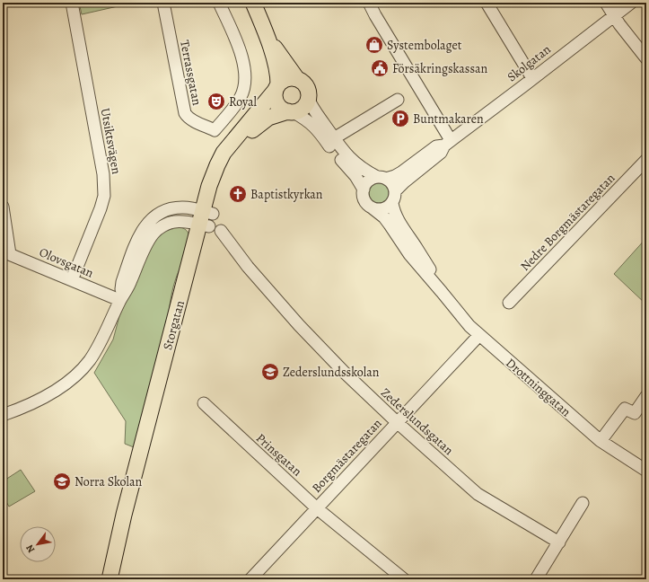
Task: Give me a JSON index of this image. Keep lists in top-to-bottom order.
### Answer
{
  "streets": {
    "main road": ["Storgatan"],
    "street": [
      "Skolgatan",
      "Terrassgatan",
      "Utsiktsvägen",
      "Nedre Borgmästaregatan",
      "Olovsgatan",
      "Drottninggatan",
      "Zederslundsgatan",
      "Prinsgatan",
      "Borgmästaregatan"
    ]
  },
  "crossings": [
    ["Skolgatan", "Drottninggatan"],
    ["Utsiktsvägen", "Olovsgatan"],
    ["Storgatan", "Zederslundsgatan"],
    ["Drottninggatan", "Borgmästaregatan"],
    ["Zederslundsgatan", "Borgmästaregatan"],
    ["Prinsgatan", "Borgmästaregatan"]
  ],
  "places": {
    "shop": ["Systembolaget"],
    "public building": ["Försäkringskassan"],
    "theatre": ["Royal"],
    "parking": ["Buntmakaren"],
    "church": ["Baptistkyrkan"],
    "school or university": ["Zederslundsskolan", "Norra Skolan"]
  },
  "north": "bottom left"
}
